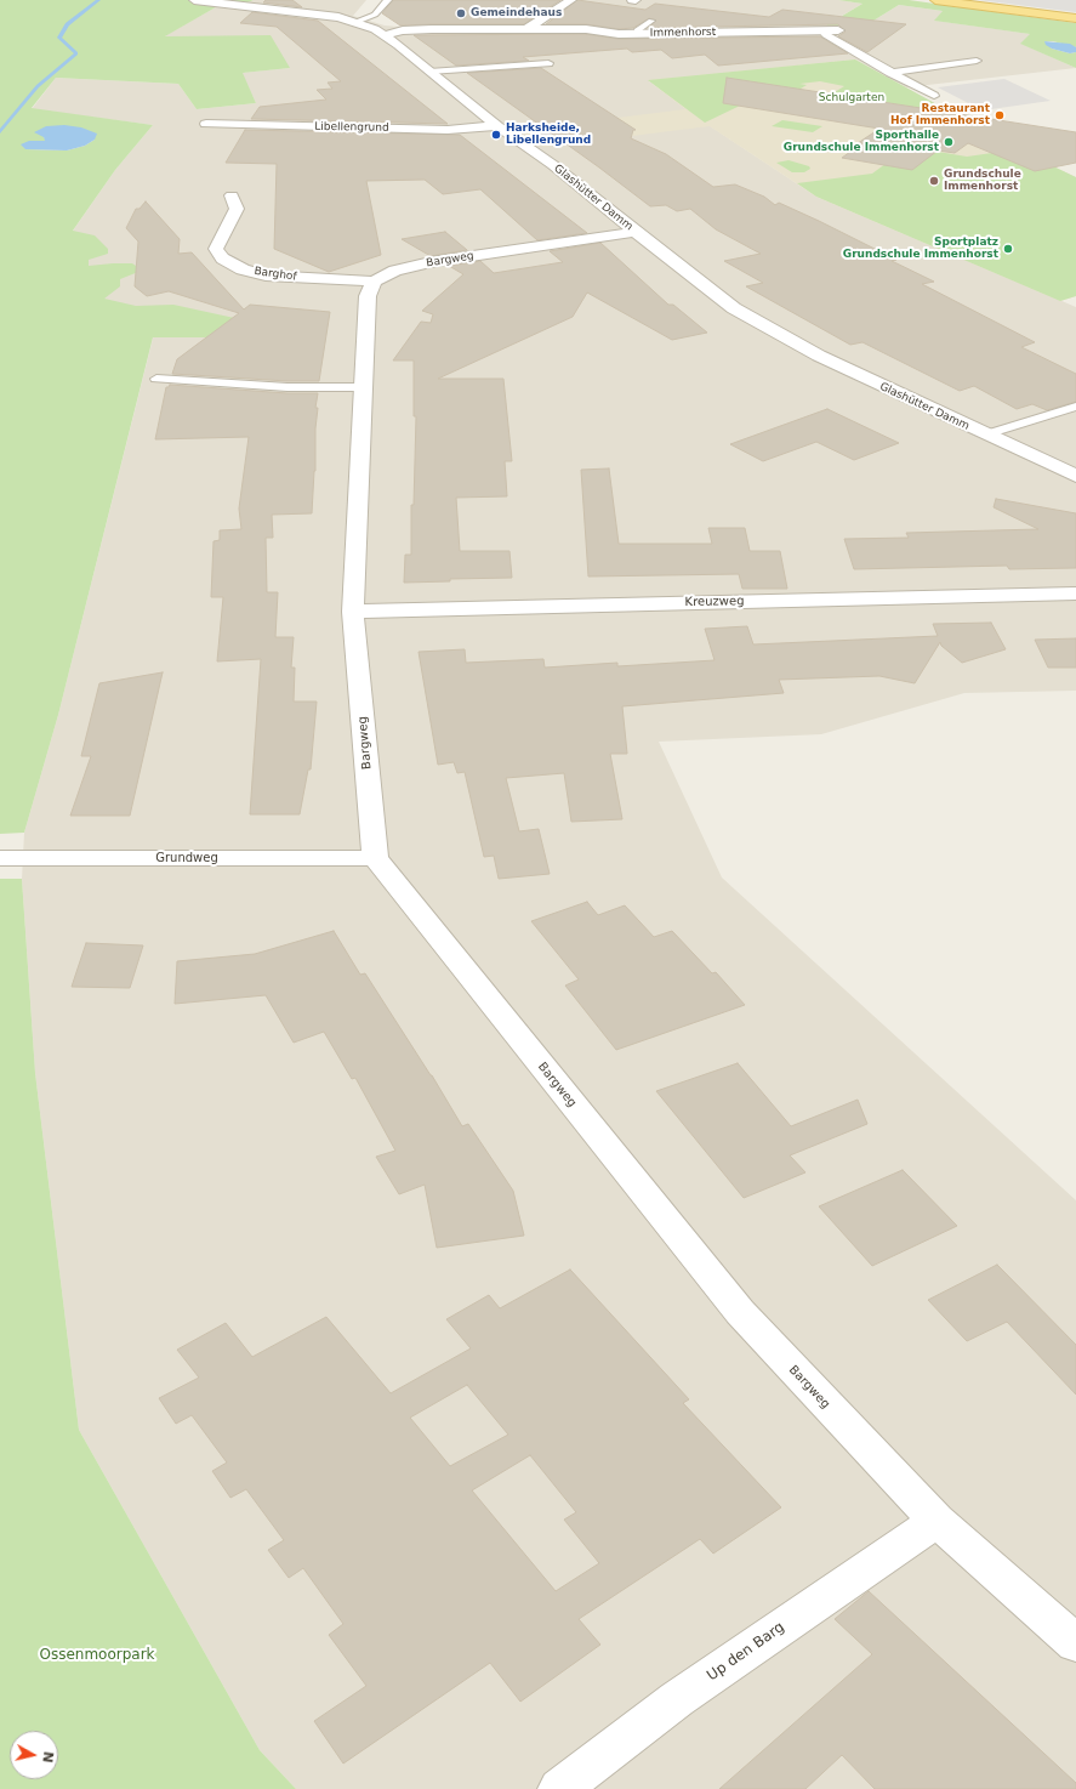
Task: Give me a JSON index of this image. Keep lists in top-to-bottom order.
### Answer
{
  "streets": {
    "street": [
      "Immenhorst",
      "Libellengrund",
      "Glashütter Damm",
      "Bargweg",
      "Barghof",
      "Kreuzweg",
      "Grundweg",
      "Up den Barg"
    ]
  },
  "crossings": [
    ["Immenhorst", "Glashütter Damm"],
    ["Libellengrund", "Glashütter Damm"],
    ["Glashütter Damm", "Bargweg"],
    ["Bargweg", "Barghof"],
    ["Bargweg", "Kreuzweg"],
    ["Bargweg", "Grundweg"],
    ["Bargweg", "Up den Barg"]
  ],
  "parks": ["Schulgarten", "Ossenmoorpark"],
  "places": [
    "Gemeindehaus",
    "Restaurant Hof Immenhorst",
    "Harksheide, Libellengrund",
    "Sporthalle Grundschule Immenhorst",
    "Grundschule Immenhorst",
    "Sportplatz Grundschule Immenhorst"
  ],
  "north": "right"
}
